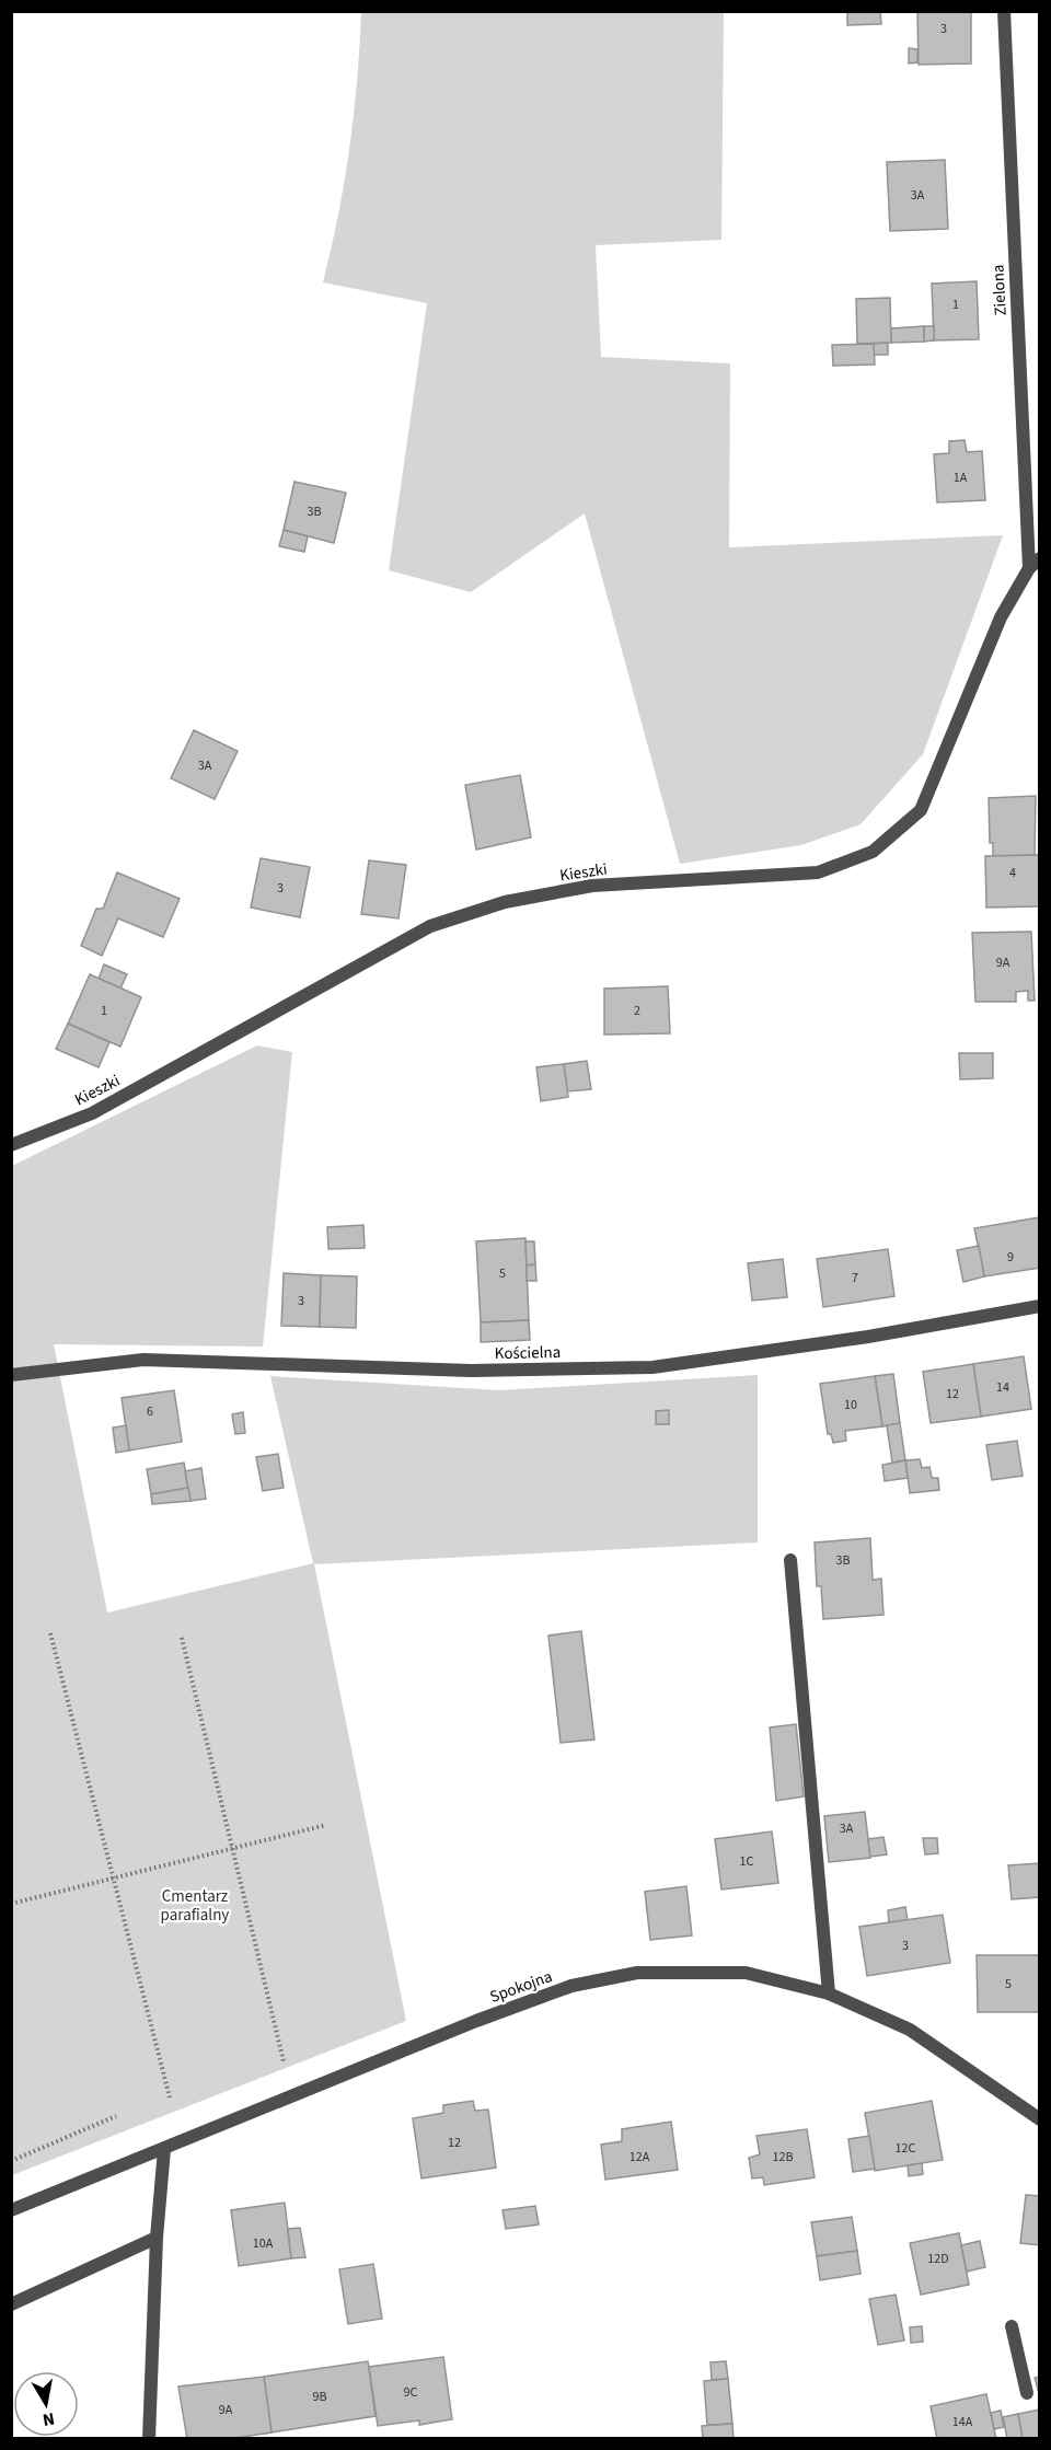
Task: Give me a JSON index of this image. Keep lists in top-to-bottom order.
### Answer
{
  "streets": {
    "street": [
      "Zielona",
      "Kieszki",
      "Kościelna",
      "Spokojna"
    ]
  },
  "crossings": [
    ["Zielona", "Kieszki"]
  ],
  "parks": ["Cmentarz parafialny"],
  "house_numbers": [
    "3",
    "3A",
    "1",
    "1A",
    "3B",
    "3A",
    "4",
    "3",
    "9A",
    "1",
    "2",
    "9",
    "5",
    "7",
    "3",
    "14",
    "12",
    "10",
    "6",
    "3B",
    "3A",
    "1C",
    "3",
    "5",
    "12",
    "12C",
    "12A",
    "12B",
    "10A",
    "12D",
    "9C",
    "9B",
    "9A",
    "14A"
  ],
  "north": "bottom"
}
